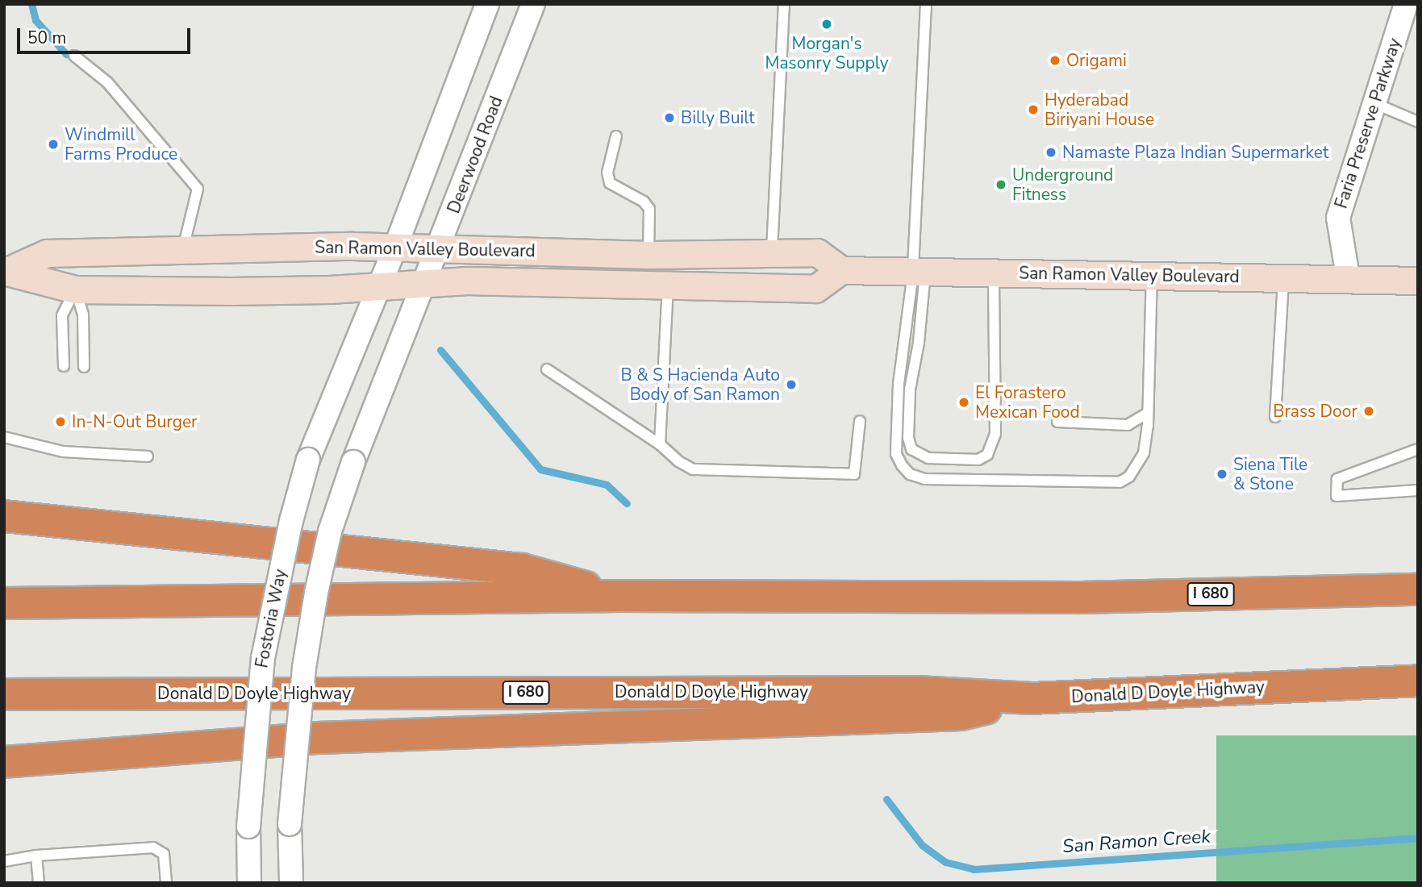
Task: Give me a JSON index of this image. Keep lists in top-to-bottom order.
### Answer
{
  "streets": {
    "highway": ["I 680", "Donald D Doyle Highway"],
    "main road": ["San Ramon Valley Boulevard"],
    "street": ["Faria Preserve Parkway", "Deerwood Road", "Fostoria Way"]
  },
  "crossings": [
    ["Faria Preserve Parkway", "San Ramon Valley Boulevard"],
    ["Deerwood Road", "San Ramon Valley Boulevard"],
    ["San Ramon Valley Boulevard", "Fostoria Way"]
  ],
  "water": ["San Ramon Creek"],
  "places": [
    "Morgan's Masonry Supply",
    "Origami",
    "Hyderabad Biriyani House",
    "Billy Built",
    "Windmill Farms Produce",
    "Namaste Plaza Indian Supermarket",
    "Underground Fitness",
    "B & S Hacienda Auto Body of San Ramon",
    "El Forastero Mexican Food",
    "Brass Door",
    "In-N-Out Burger",
    "Siena Tile & Stone"
  ],
  "scale_bar": "50 m"
}
